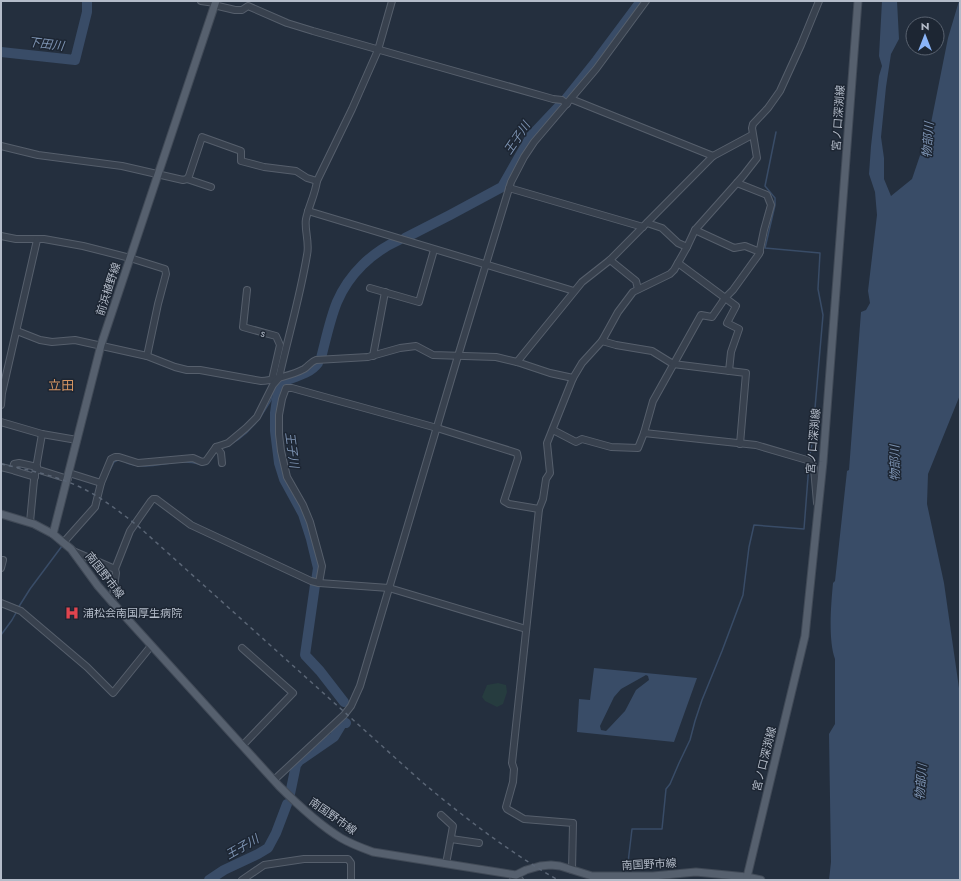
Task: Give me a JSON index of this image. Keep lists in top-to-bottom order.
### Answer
{
  "streets": {
    "main road": ["宮ノ口深渕線", "前浜植野線", "南国野市線"],
    "street": ["s"]
  },
  "crossings": [
    ["宮ノ口深渕線", "南国野市線"],
    ["前浜植野線", "南国野市線"]
  ],
  "districts": ["立田"],
  "water": ["下田川", "王子川", "物部川"],
  "places": {
    "hospital": ["浦松会南国厚生病院"]
  },
  "north": "top"
}
